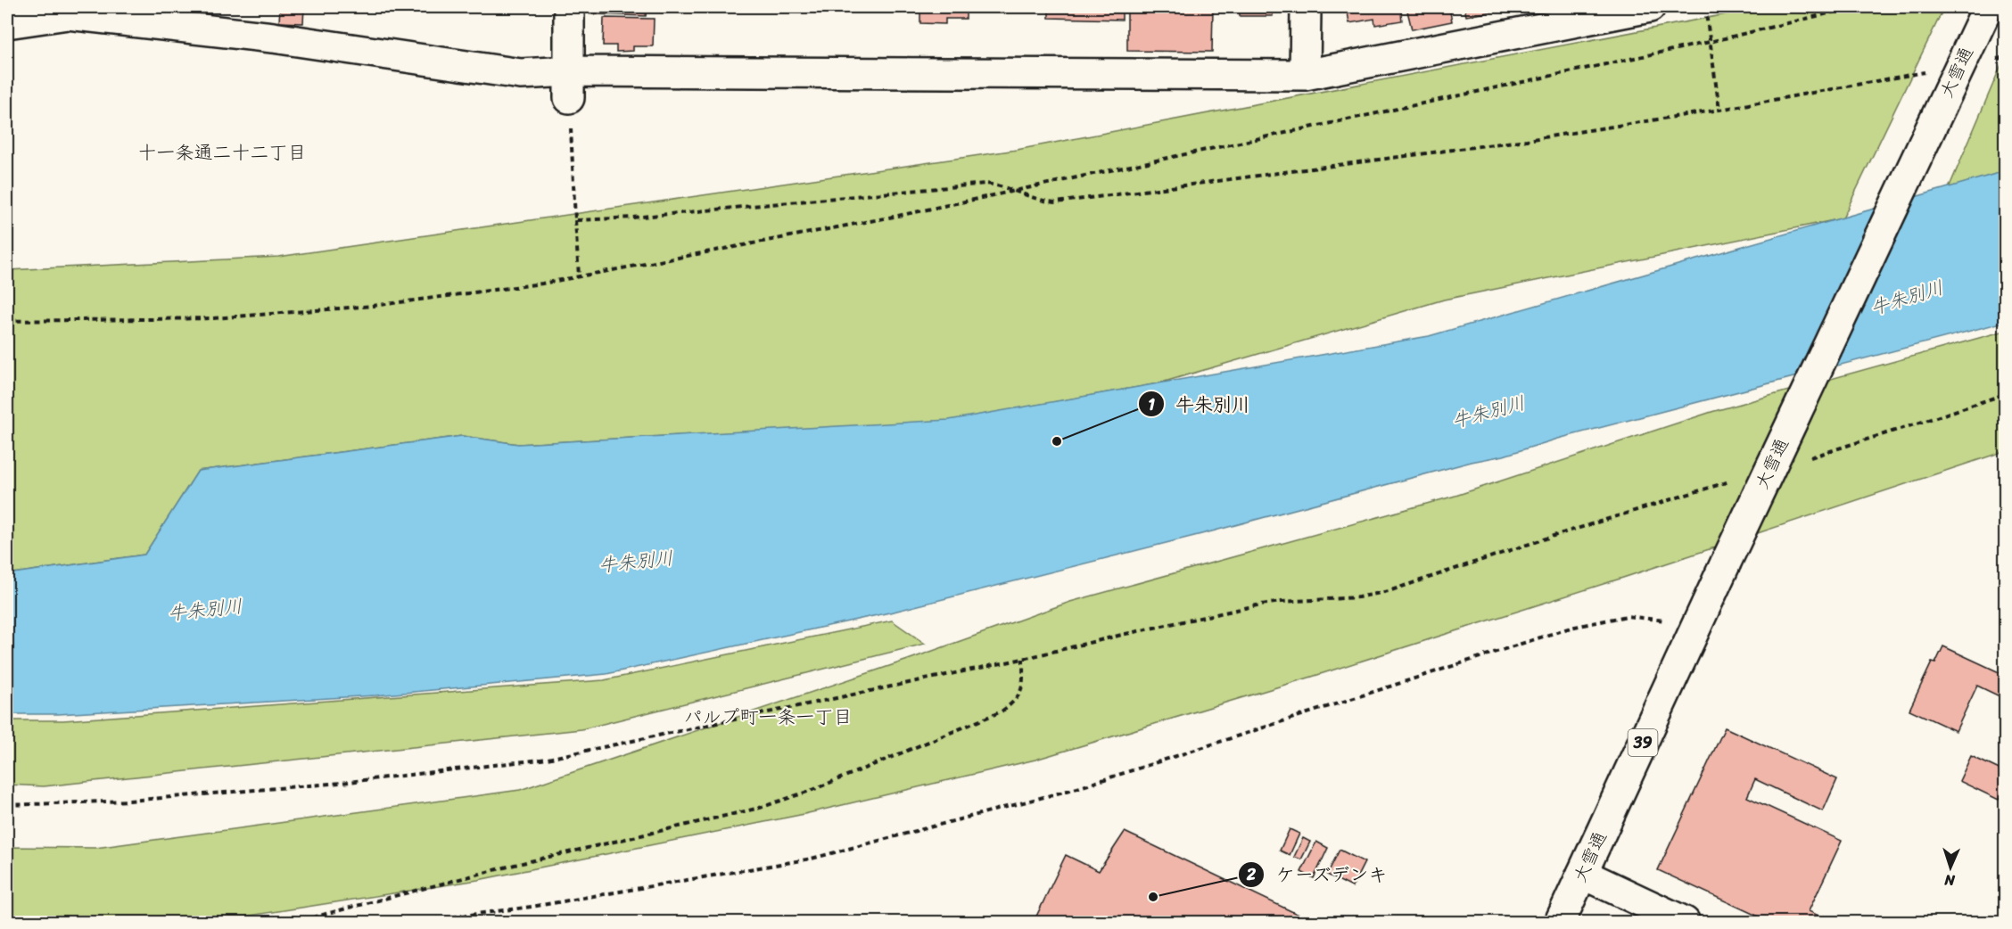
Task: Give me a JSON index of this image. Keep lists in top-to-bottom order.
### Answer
{
  "streets": {
    "main road": ["大雪通", "39"]
  },
  "districts": ["十一条通二十二丁目", "パルプ町一条一丁目"],
  "water": ["牛朱別川"],
  "places": ["牛朱別川", "ケーズデンキ"],
  "north": "bottom"
}
